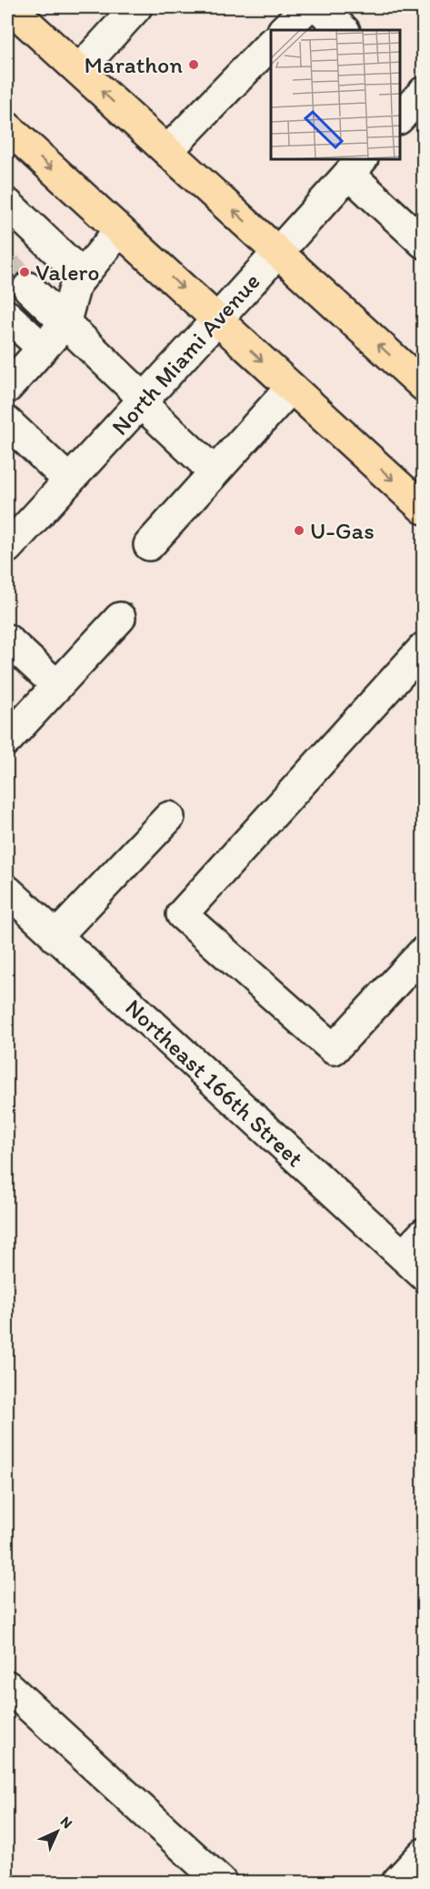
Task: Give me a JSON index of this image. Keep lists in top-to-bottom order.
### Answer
{
  "streets": {
    "street": ["North Miami Avenue", "Northeast 166th Street"]
  },
  "places": ["Marathon", "Valero", "U-Gas"],
  "north": "top right"
}
